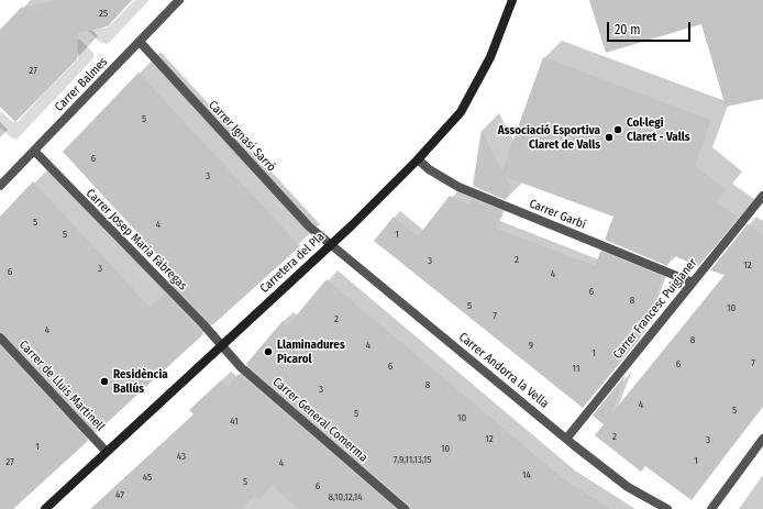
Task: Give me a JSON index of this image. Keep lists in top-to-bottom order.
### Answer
{
  "streets": {
    "main road": ["Carretera del Pla"],
    "street": [
      "Carrer Balmes",
      "Carrer Ignasi Sarró",
      "Carrer Garbí",
      "Carrer Josep Maria Fàbregas",
      "Carrer Francesc Puigjaner",
      "Carrer Andorra la Vella",
      "Carrer de Lluís Martinell",
      "Carrer General Comerma"
    ]
  },
  "crossings": [
    ["Carrer Balmes", "Carrer Ignasi Sarró"],
    ["Carrer Balmes", "Carrer Josep Maria Fàbregas"],
    ["Carrer Ignasi Sarró", "Carretera del Pla"],
    ["Carrer Ignasi Sarró", "Carrer Andorra la Vella"],
    ["Carrer Garbí", "Carretera del Pla"],
    ["Carrer Garbí", "Carrer Francesc Puigjaner"],
    ["Carrer Josep Maria Fàbregas", "Carretera del Pla"],
    ["Carrer Josep Maria Fàbregas", "Carrer General Comerma"],
    ["Carretera del Pla", "Carrer Andorra la Vella"],
    ["Carretera del Pla", "Carrer de Lluís Martinell"],
    ["Carretera del Pla", "Carrer General Comerma"],
    ["Carrer Francesc Puigjaner", "Carrer Andorra la Vella"]
  ],
  "places": [
    "Col·legi Claret - Valls",
    "Associació Esportiva Claret de Valls",
    "Llaminadures Picarol",
    "Residència Ballús"
  ],
  "house_numbers": [
    "25",
    "27",
    "5",
    "6",
    "3",
    "5",
    "4",
    "5",
    "1",
    "2",
    "3",
    "12",
    "3",
    "6",
    "4",
    "6",
    "8",
    "5",
    "10",
    "7",
    "2",
    "4",
    "8",
    "4",
    "9",
    "1",
    "7",
    "6",
    "6",
    "11",
    "8",
    "3",
    "4",
    "5",
    "5",
    "10",
    "41",
    "2",
    "12",
    "3",
    "1",
    "10",
    "43",
    "7,9,11,13,15",
    "1",
    "27",
    "4",
    "14",
    "45",
    "5",
    "6",
    "47",
    "8,10,12,14"
  ],
  "scale_bar": "20 m"
}
